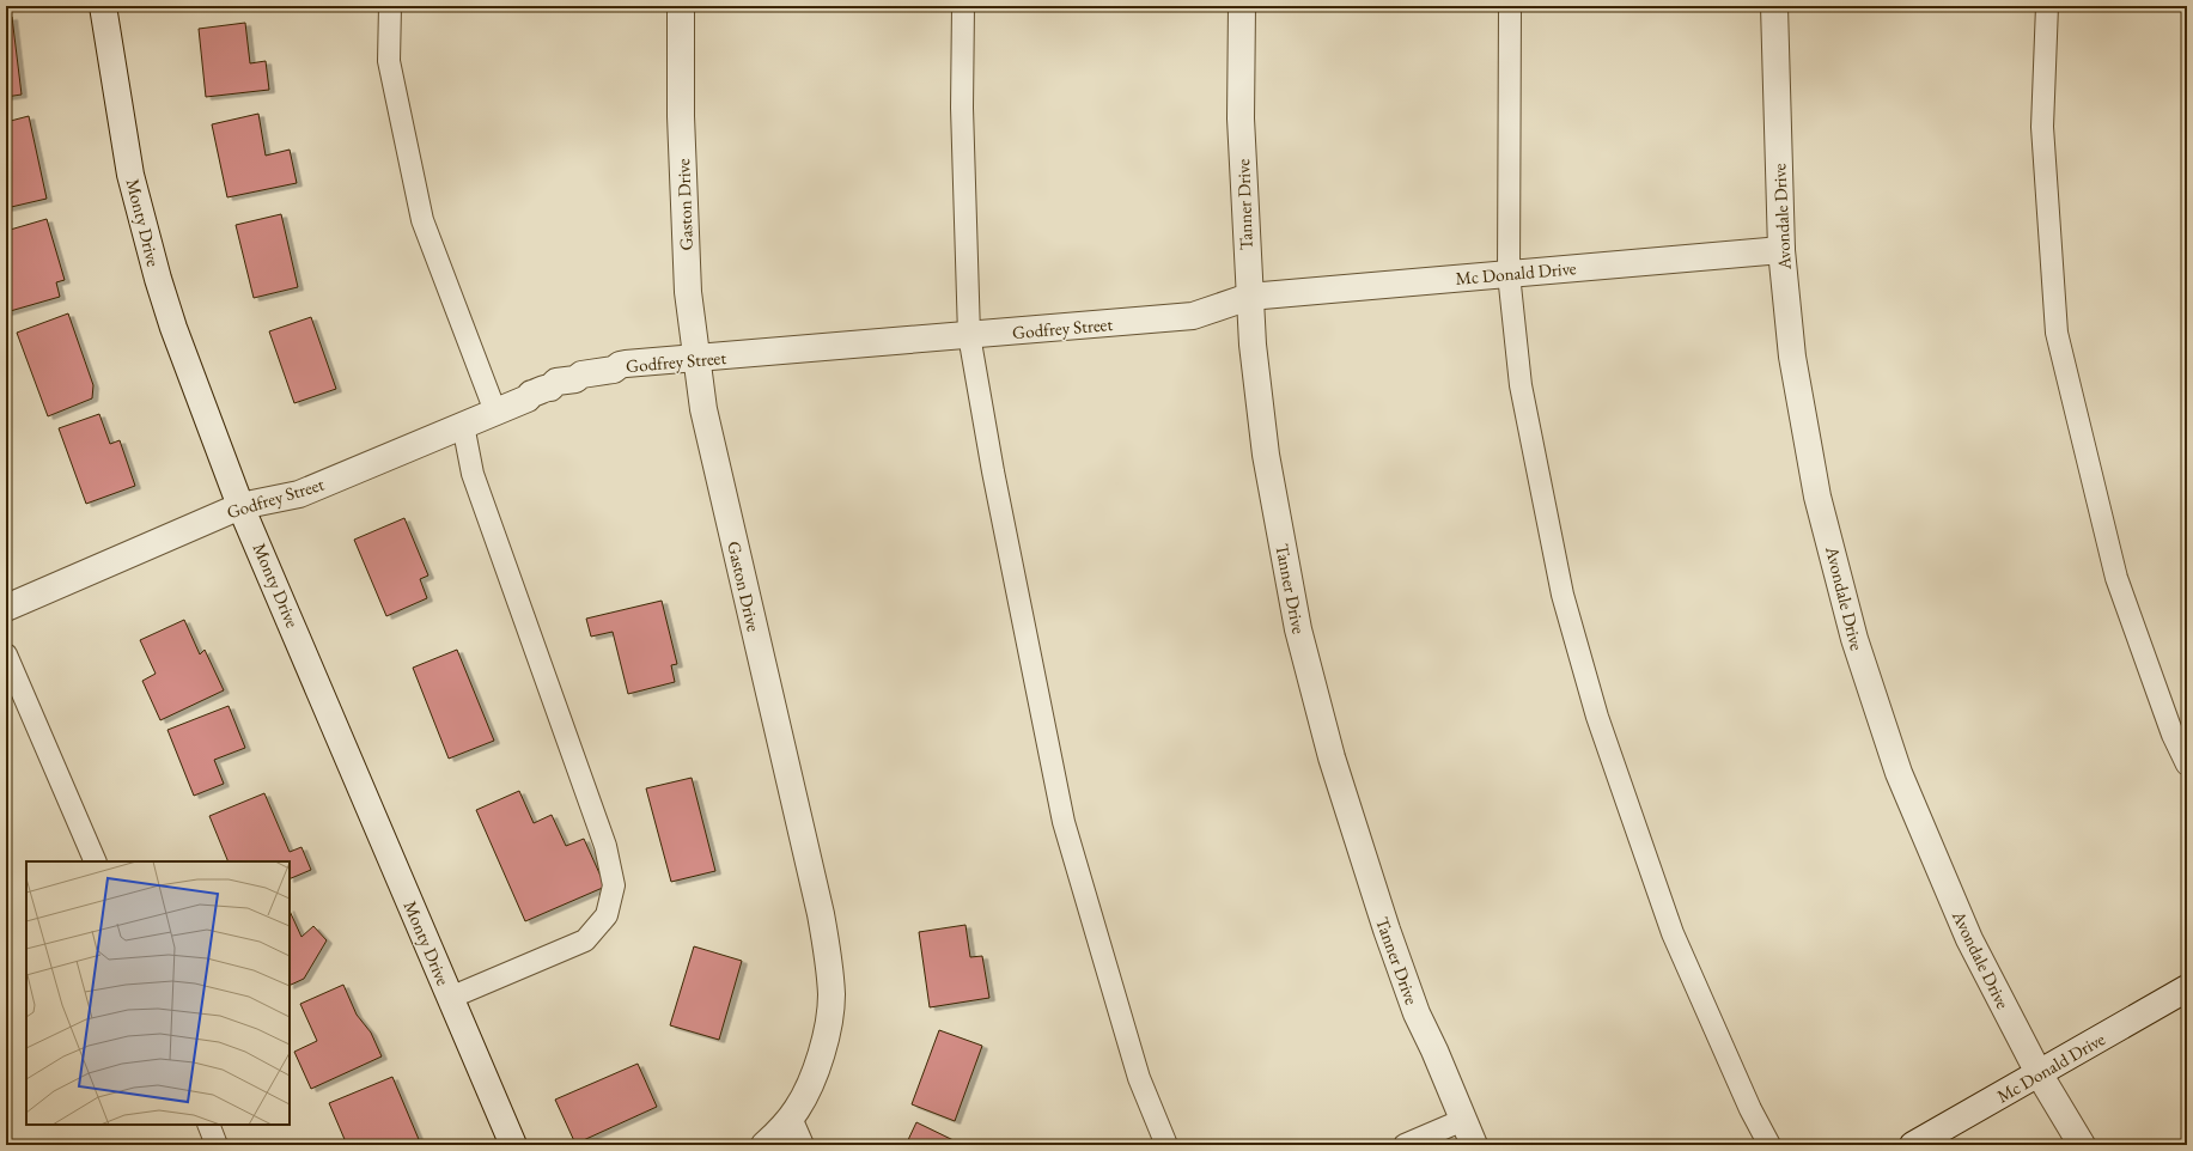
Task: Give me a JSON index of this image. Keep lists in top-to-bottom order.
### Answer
{
  "streets": {
    "street": [
      "Gaston Drive",
      "Tanner Drive",
      "Avondale Drive",
      "Monty Drive",
      "Mc Donald Drive",
      "Godfrey Street"
    ]
  },
  "crossings": [
    ["Gaston Drive", "Godfrey Street"],
    ["Tanner Drive", "Mc Donald Drive"],
    ["Tanner Drive", "Godfrey Street"],
    ["Avondale Drive", "Mc Donald Drive"],
    ["Monty Drive", "Godfrey Street"],
    ["Mc Donald Drive", "Godfrey Street"]
  ]
}
